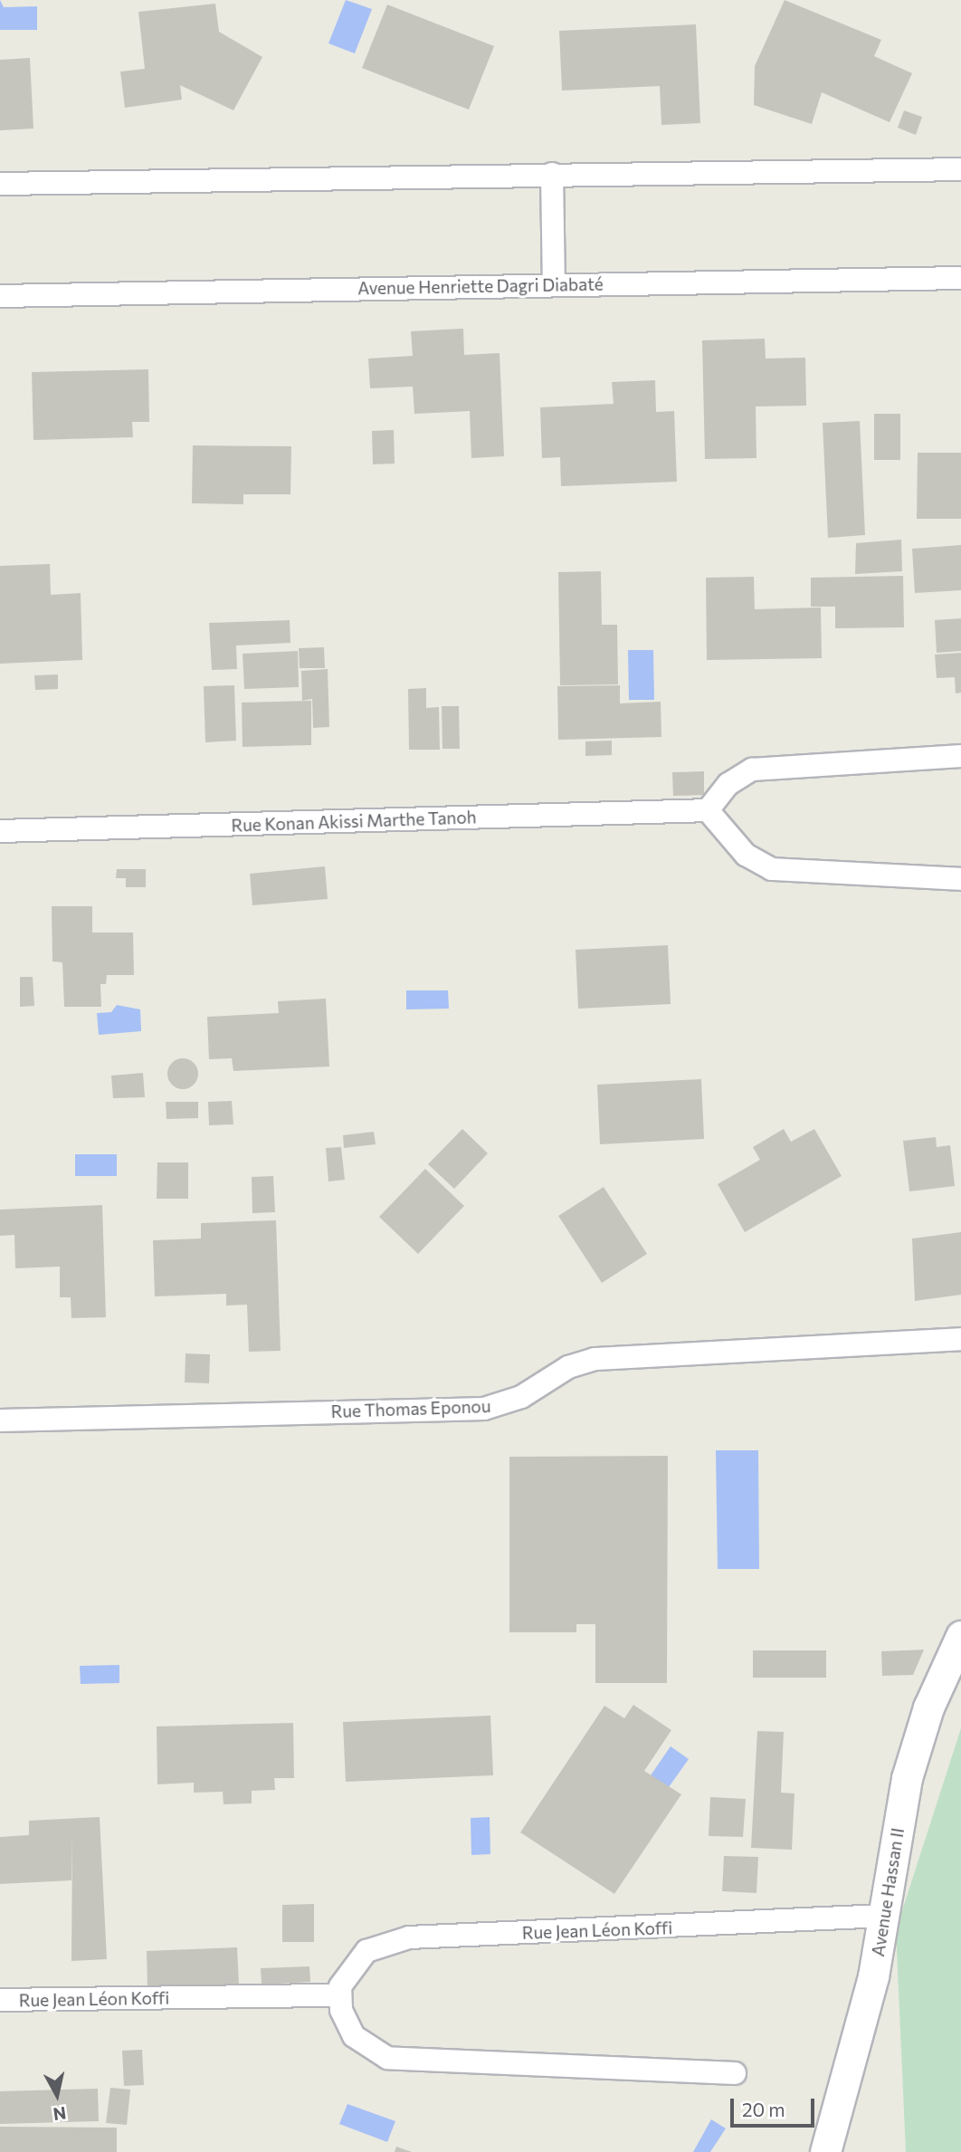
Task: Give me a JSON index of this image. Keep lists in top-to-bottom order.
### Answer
{
  "streets": {
    "street": [
      "Avenue Henriette Dagri Diabaté",
      "Rue Konan Akissi Marthe Tanoh",
      "Rue Thomas Eponou",
      "Avenue Hassan II",
      "Rue Jean Léon Koffi"
    ]
  },
  "crossings": [
    ["Avenue Hassan II", "Rue Jean Léon Koffi"]
  ],
  "scale_bar": "20 m",
  "north": "bottom"
}
